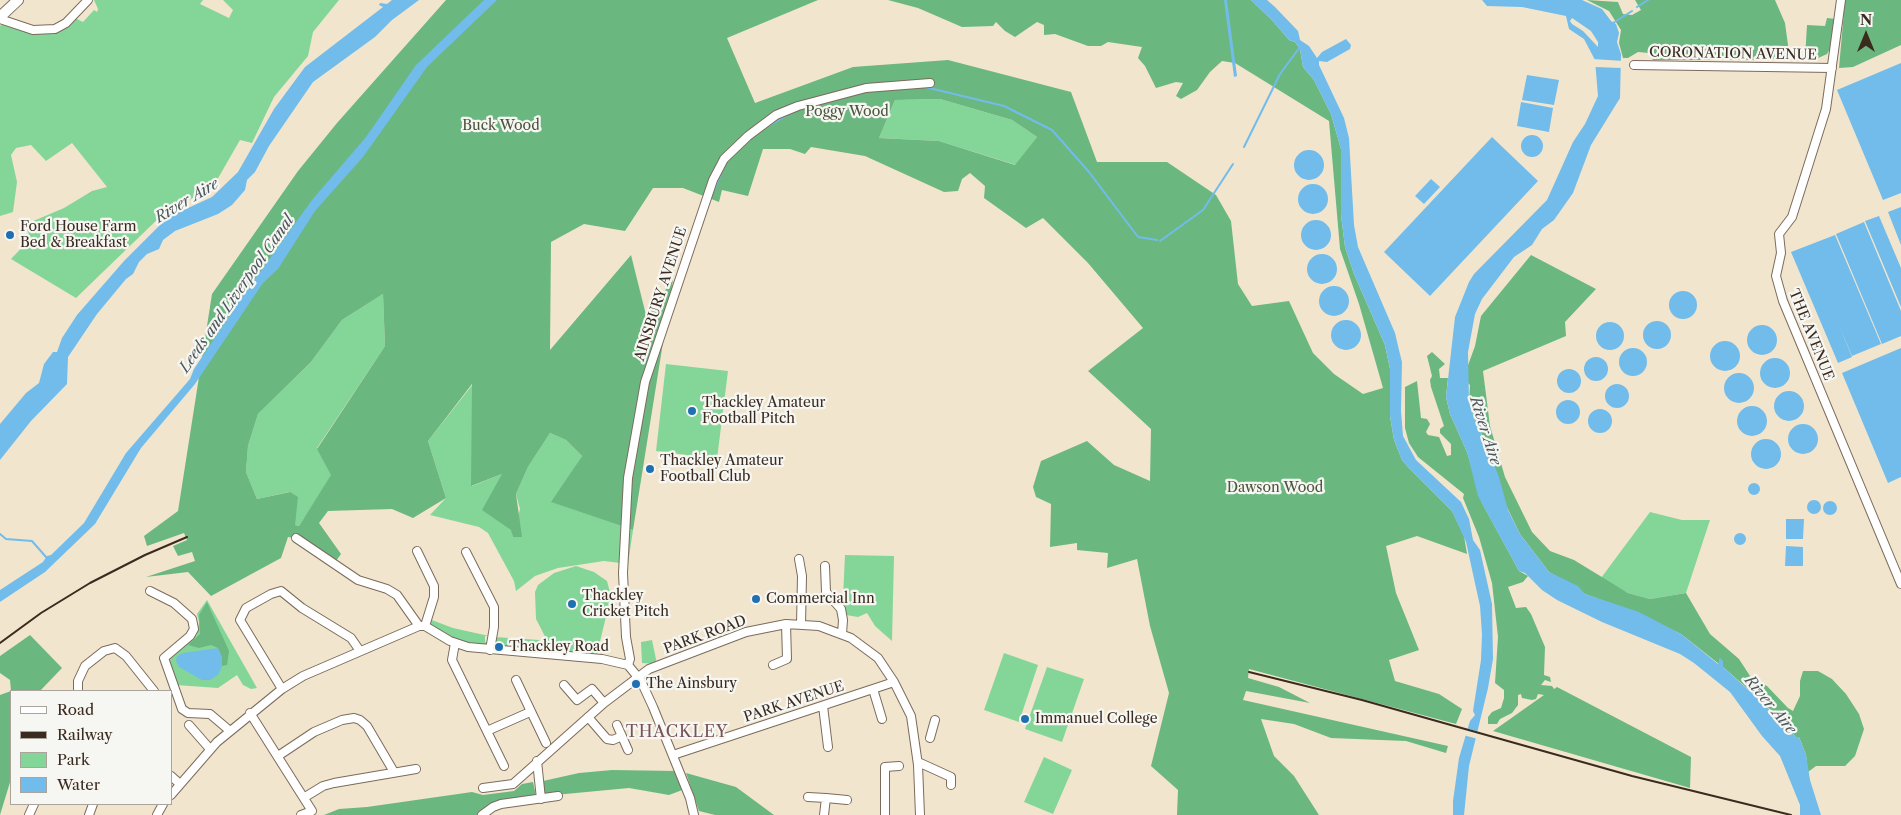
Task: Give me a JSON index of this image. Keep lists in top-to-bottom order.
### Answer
{
  "streets": {
    "street": [
      "CORONATION AVENUE",
      "AINSBURY AVENUE",
      "THE AVENUE",
      "PARK ROAD",
      "PARK AVENUE"
    ]
  },
  "crossings": [
    ["CORONATION AVENUE", "THE AVENUE"],
    ["PARK ROAD", "PARK AVENUE"]
  ],
  "districts": ["THACKLEY"],
  "water": ["River Aire", "Leeds and Liverpool Canal"],
  "parks": ["Poggy Wood", "Buck Wood", "Dawson Wood"],
  "places": [
    "Ford House Farm Bed & Breakfast",
    "Thackley Amateur Football Pitch",
    "Thackley Amateur Football Club",
    "Commercial Inn",
    "Thackley Cricket Pitch",
    "Thackley Road",
    "The Ainsbury",
    "Immanuel College"
  ],
  "legend": [
    "Road",
    "Railway",
    "Park",
    "Water"
  ],
  "north": "top"
}
